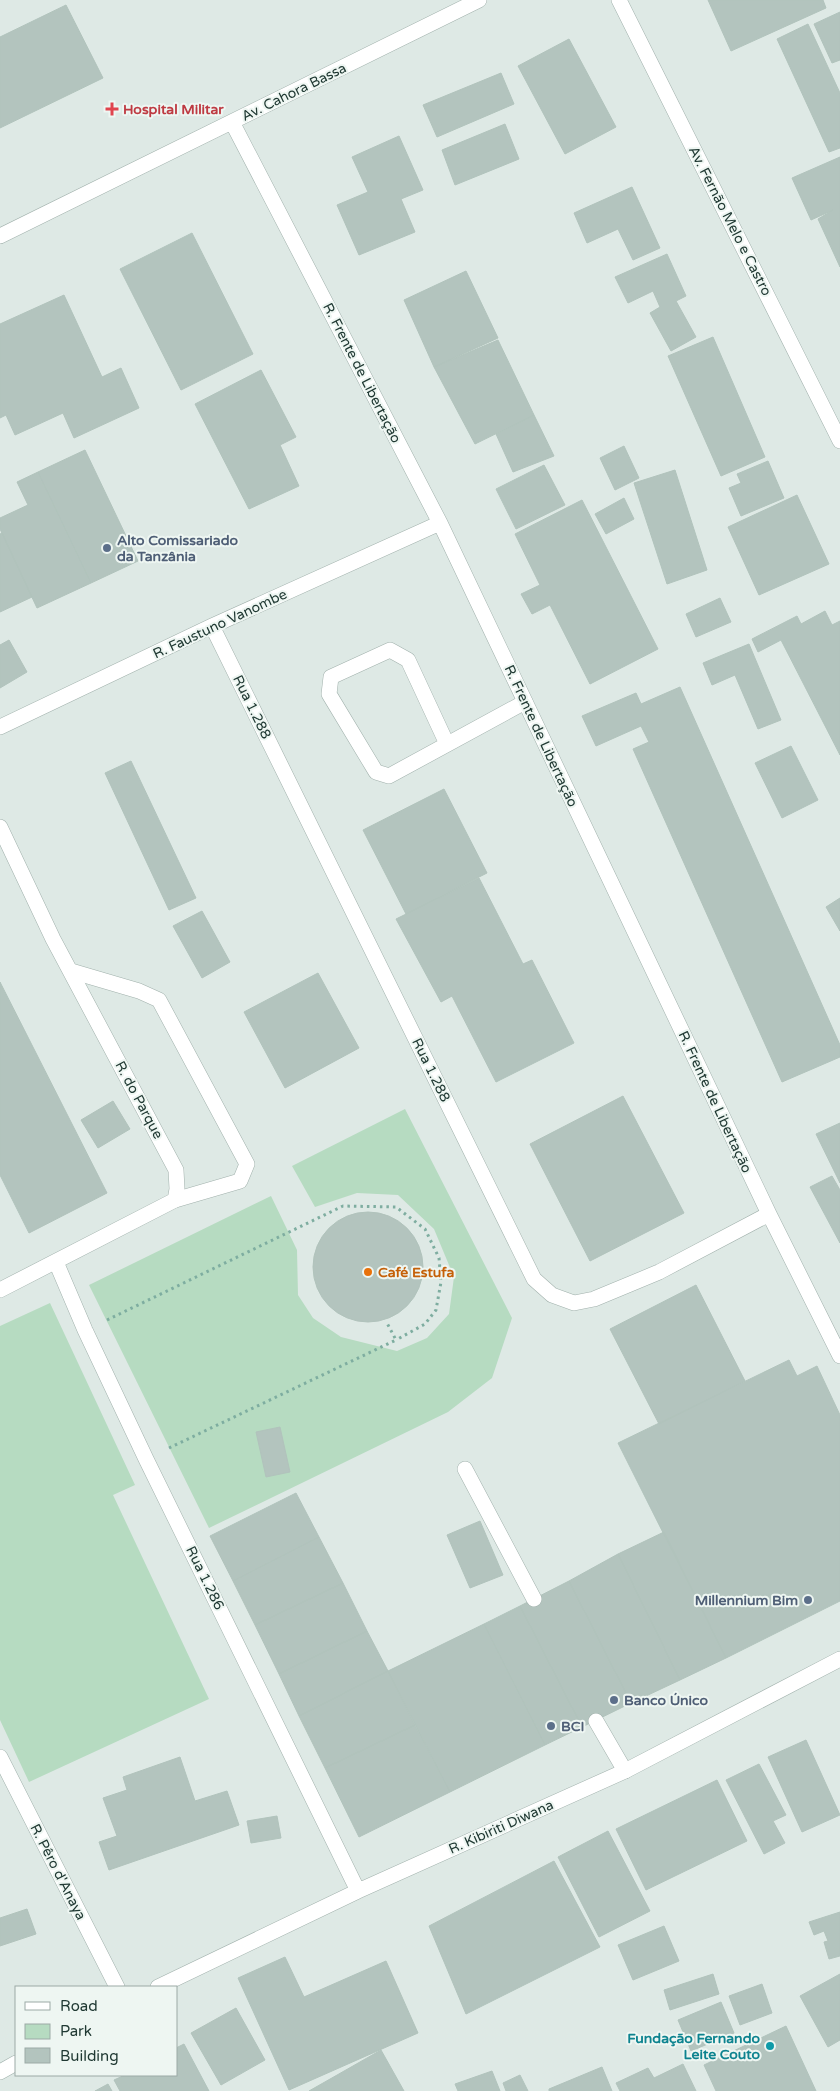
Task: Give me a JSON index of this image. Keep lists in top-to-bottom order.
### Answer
{
  "streets": {
    "street": [
      "Av. Cahora Bassa",
      "Av. Fernão Melo e Castro",
      "R. Frente de Libertação",
      "R. Faustuno Vanombe",
      "Rua 1.288",
      "R. do Parque",
      "Rua 1.286",
      "R. Kibiriti Diwana",
      "R. Pêro d'Anaya"
    ]
  },
  "crossings": [
    ["Av. Cahora Bassa", "R. Frente de Libertação"],
    ["R. Frente de Libertação", "R. Faustuno Vanombe"],
    ["R. Frente de Libertação", "Rua 1.288"],
    ["R. Faustuno Vanombe", "Rua 1.288"],
    ["Rua 1.286", "R. Kibiriti Diwana"]
  ],
  "places": {
    "health": ["Hospital Militar"],
    "other": [
      "Alto Comissariado da Tanzânia",
      "Café Estufa",
      "Millennium Bim",
      "Banco Único",
      "BCI",
      "Fundação Fernando Leite Couto"
    ]
  },
  "legend": ["Road", "Park", "Building"]
}
